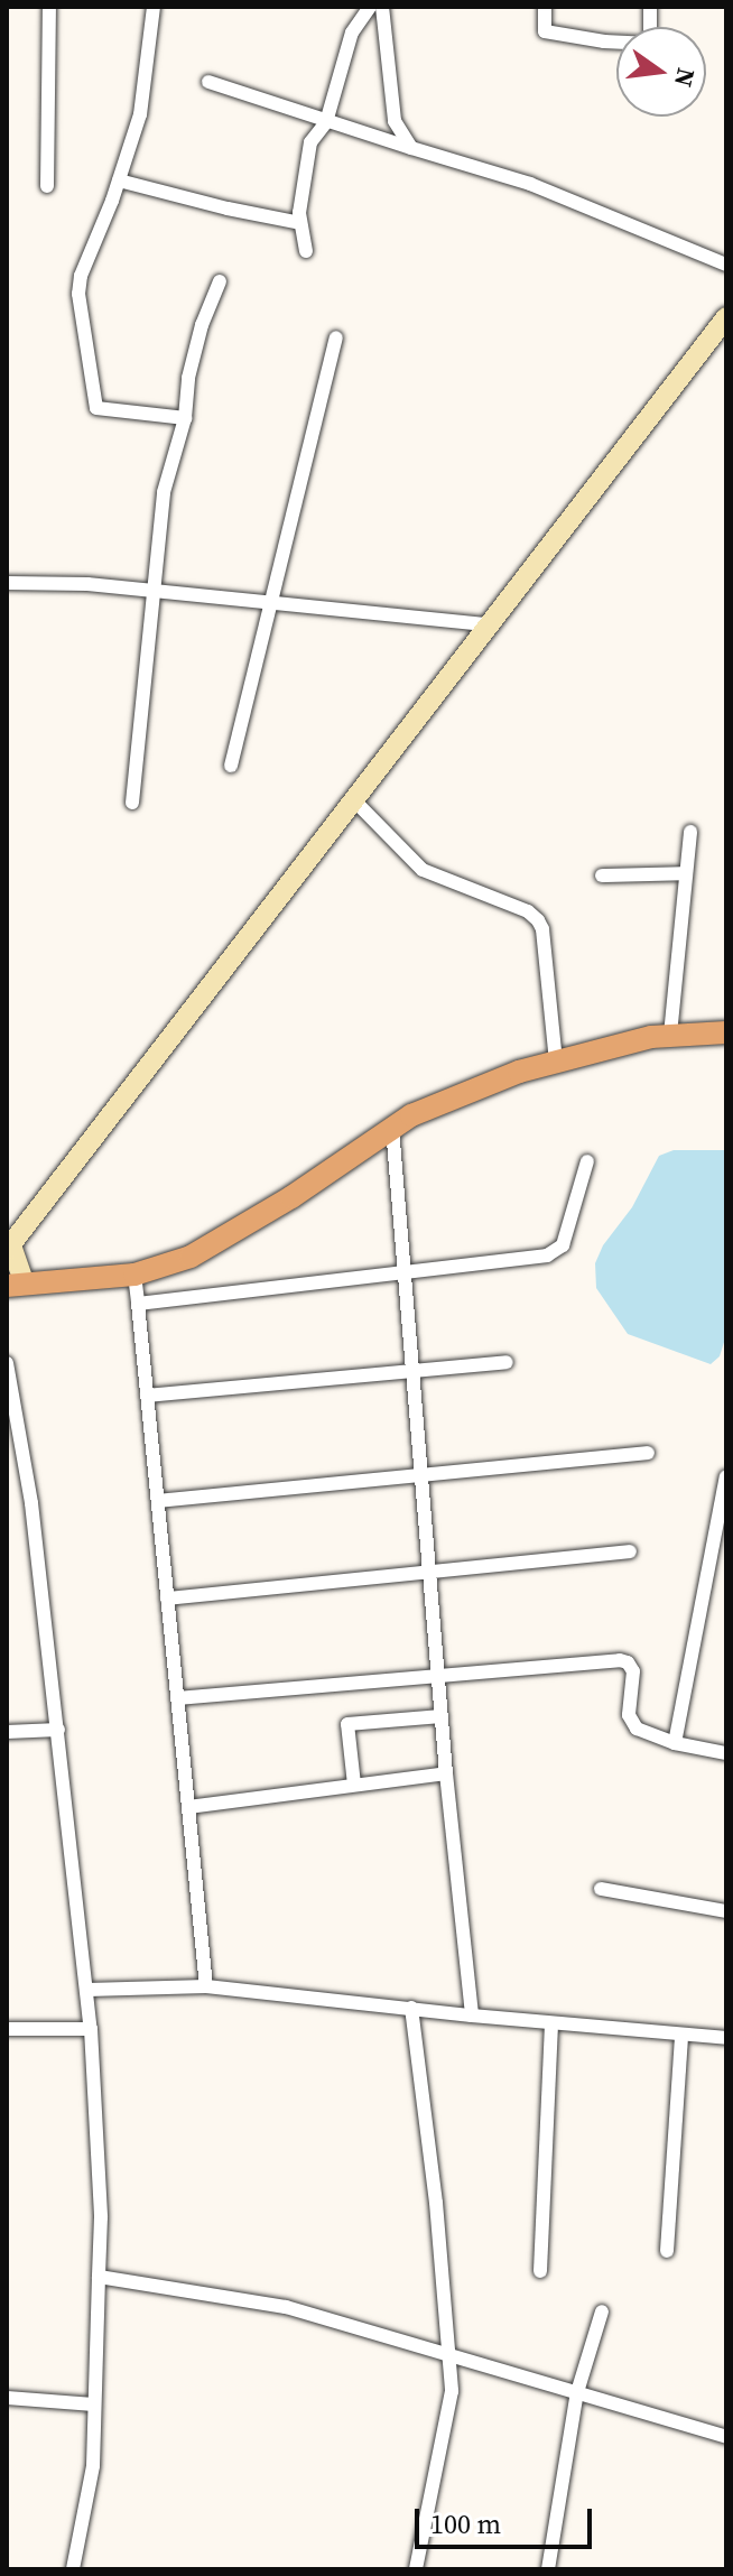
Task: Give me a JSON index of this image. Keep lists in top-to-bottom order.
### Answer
{
  "scale_bar": "100 m",
  "north": "right"
}
